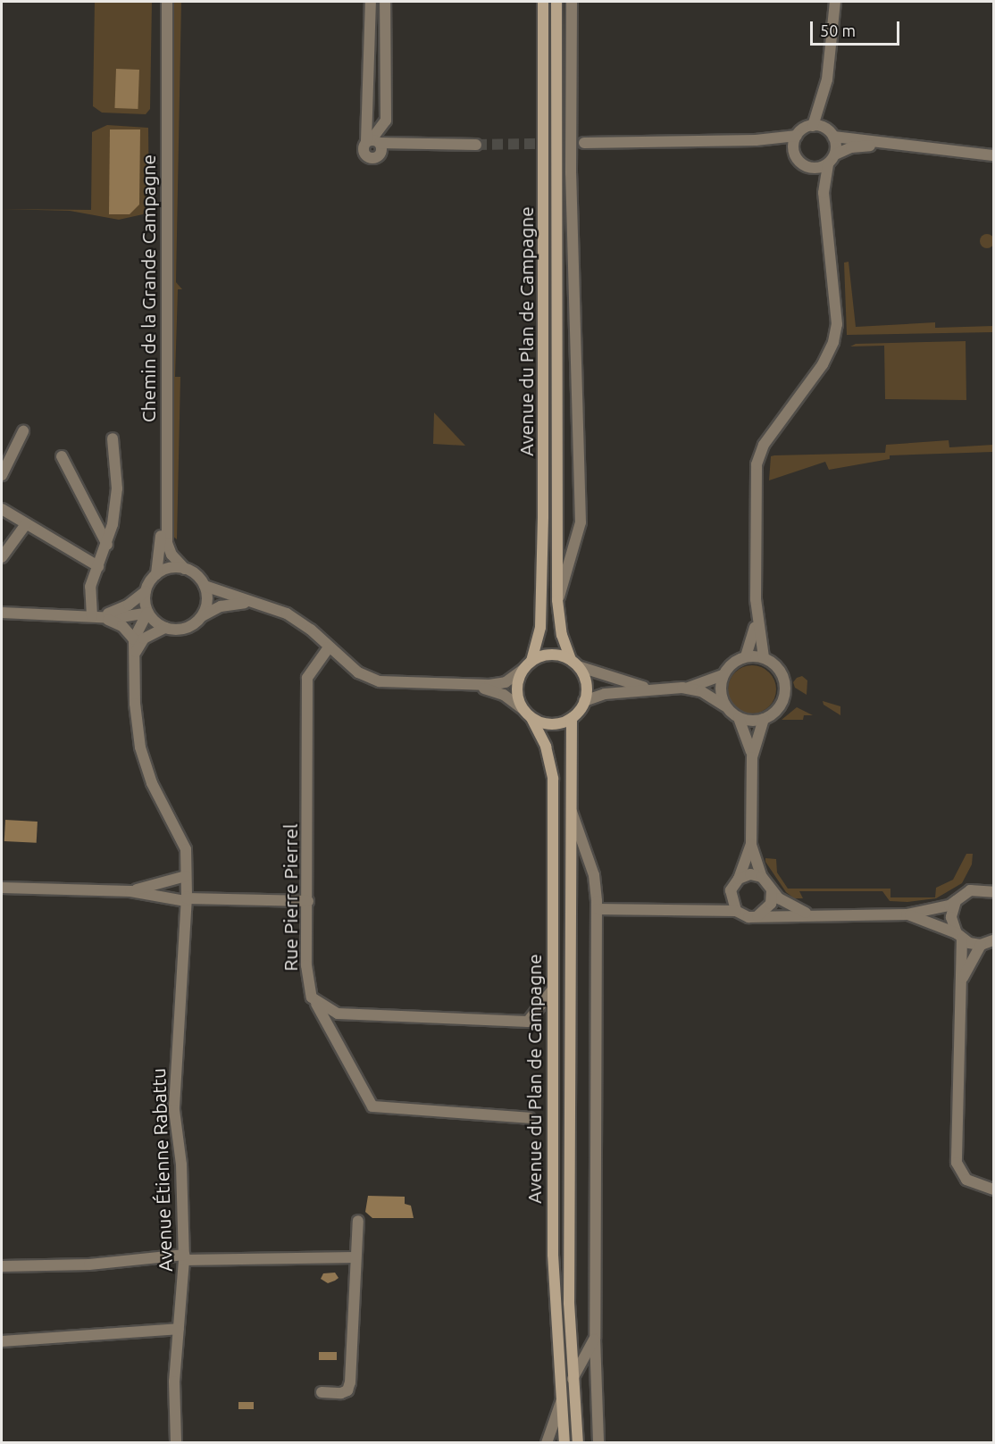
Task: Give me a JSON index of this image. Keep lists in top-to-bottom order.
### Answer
{
  "streets": {
    "main road": ["Avenue du Plan de Campagne"],
    "street": ["Chemin de la Grande Campagne", "Rue Pierre Pierrel", "Avenue Étienne Rabattu"]
  },
  "scale_bar": "50 m"
}
